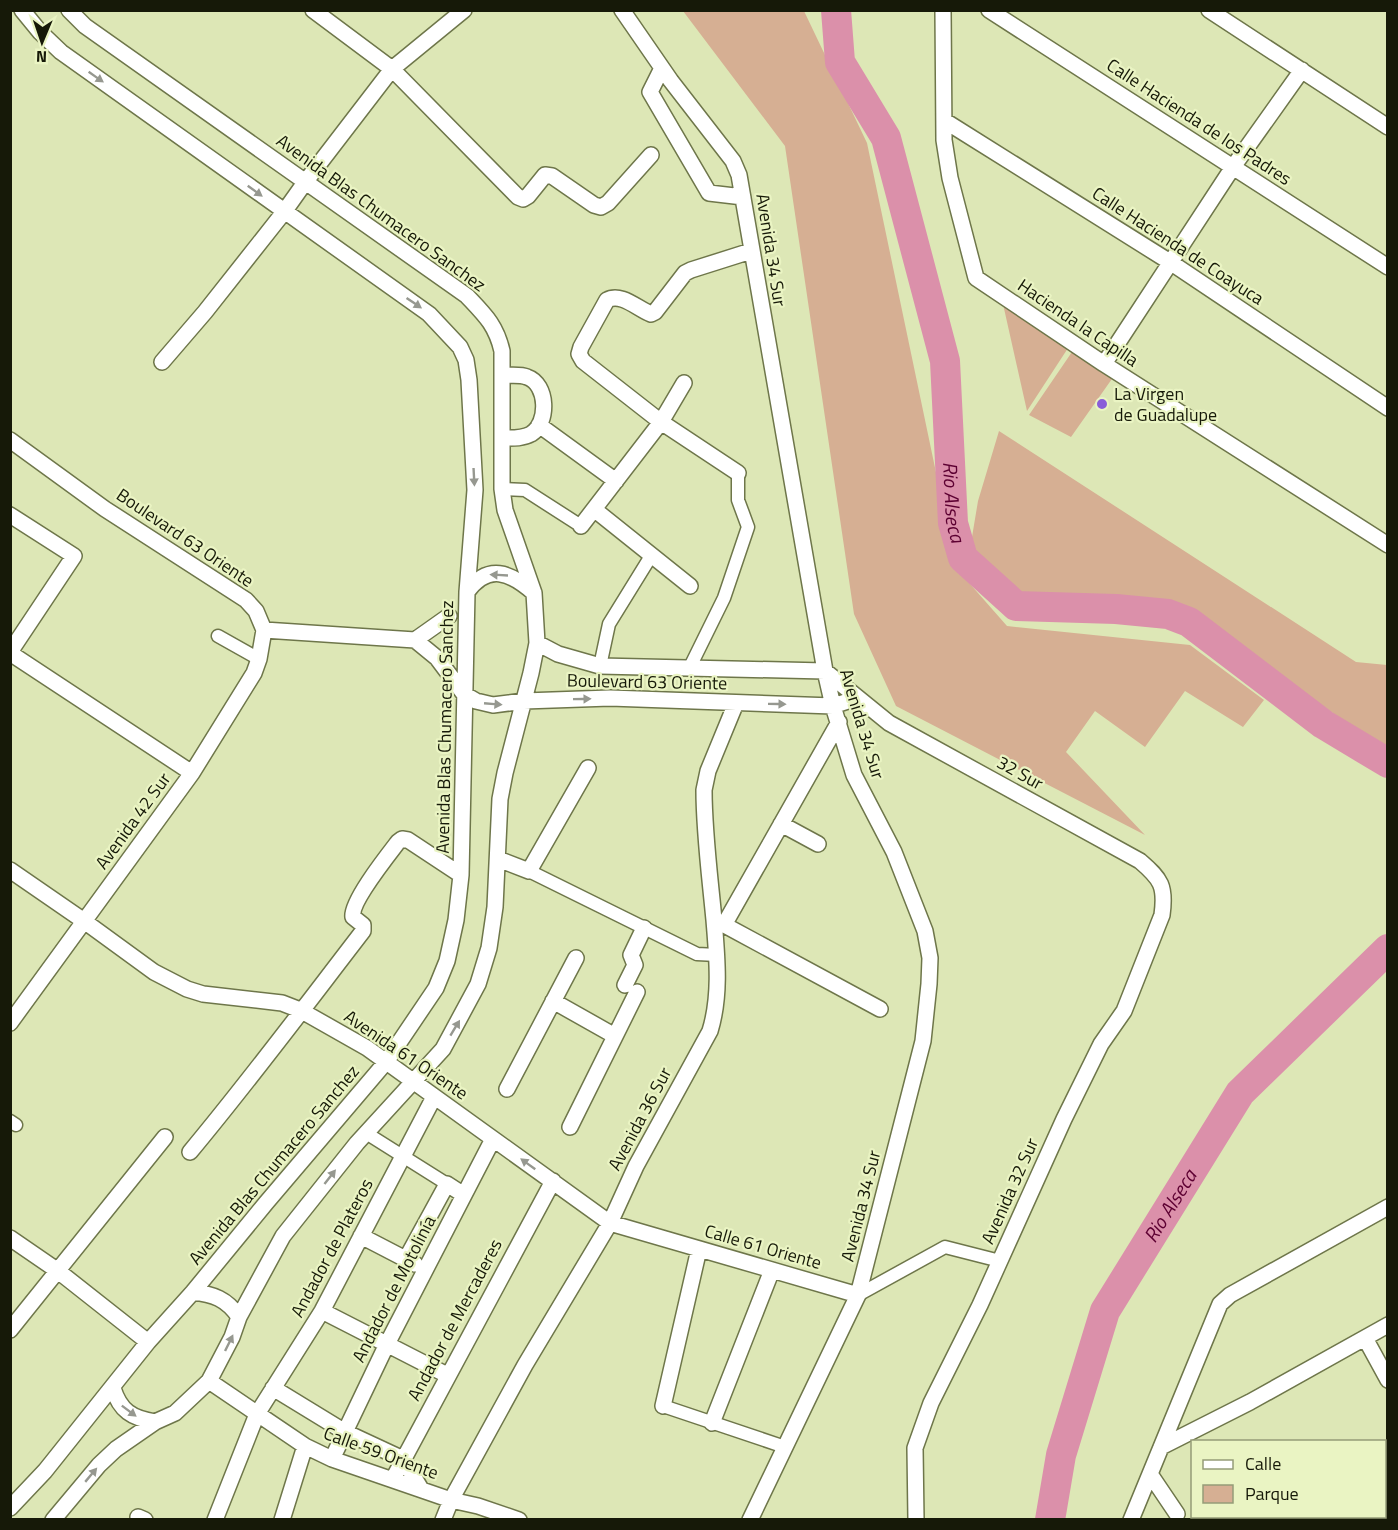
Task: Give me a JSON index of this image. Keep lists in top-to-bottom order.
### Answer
{
  "streets": {
    "street": [
      "Calle Hacienda de los Padres",
      "Avenida Blas Chumacero Sanchez",
      "Calle Hacienda de Coayuca",
      "Avenida 34 Sur",
      "Hacienda la Capilla",
      "Boulevard 63 Oriente",
      "32 Sur",
      "Avenida 42 Sur",
      "Avenida 61 Oriente",
      "Avenida 36 Sur",
      "Avenida 32 Sur",
      "Calle 61 Oriente",
      "Andador de Plateros",
      "Andador de Motolinía",
      "Andador de Mercaderes",
      "Calle 59 Oriente"
    ]
  },
  "crossings": [
    ["Avenida Blas Chumacero Sanchez", "Boulevard 63 Oriente"],
    ["Avenida Blas Chumacero Sanchez", "Avenida 61 Oriente"],
    ["Avenida Blas Chumacero Sanchez", "Calle 59 Oriente"],
    ["Calle Hacienda de Coayuca", "Hacienda la Capilla"],
    ["Avenida 34 Sur", "Boulevard 63 Oriente"],
    ["Avenida 34 Sur", "32 Sur"],
    ["Avenida 34 Sur", "Calle 61 Oriente"],
    ["Boulevard 63 Oriente", "32 Sur"],
    ["Boulevard 63 Oriente", "Avenida 42 Sur"],
    ["Boulevard 63 Oriente", "Avenida 36 Sur"],
    ["32 Sur", "Avenida 32 Sur"],
    ["Avenida 42 Sur", "Avenida 61 Oriente"],
    ["Avenida 61 Oriente", "Avenida 36 Sur"],
    ["Avenida 61 Oriente", "Calle 61 Oriente"],
    ["Avenida 61 Oriente", "Andador de Plateros"],
    ["Avenida 61 Oriente", "Andador de Motolinía"],
    ["Avenida 61 Oriente", "Andador de Mercaderes"],
    ["Avenida 36 Sur", "Calle 61 Oriente"],
    ["Avenida 36 Sur", "Calle 59 Oriente"],
    ["Andador de Plateros", "Calle 59 Oriente"],
    ["Andador de Motolinía", "Calle 59 Oriente"],
    ["Andador de Mercaderes", "Calle 59 Oriente"]
  ],
  "water": ["Rio Alseca"],
  "places": ["La Virgen de Guadalupe"],
  "legend": ["Calle", "Parque"],
  "north": "bottom"
}
